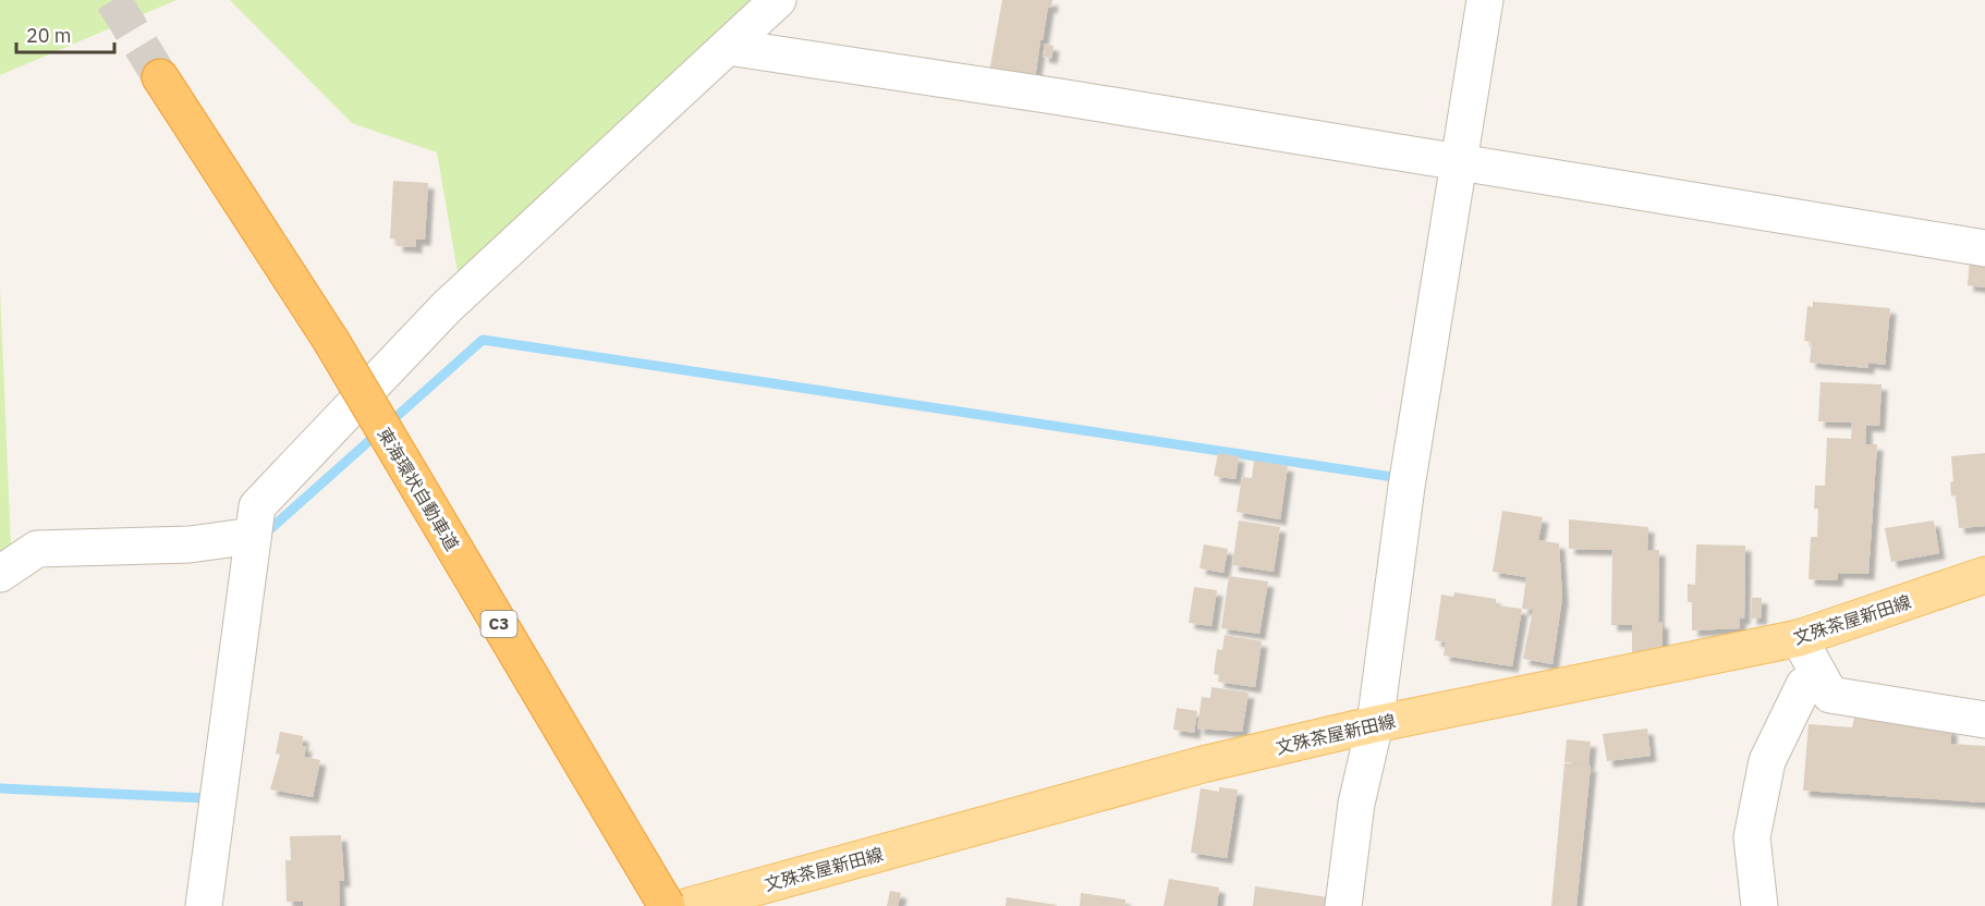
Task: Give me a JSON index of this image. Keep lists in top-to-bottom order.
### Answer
{
  "streets": {
    "highway": ["東海環状自動車道", "C3"],
    "main road": ["文殊茶屋新田線"]
  },
  "scale_bar": "20 m"
}
